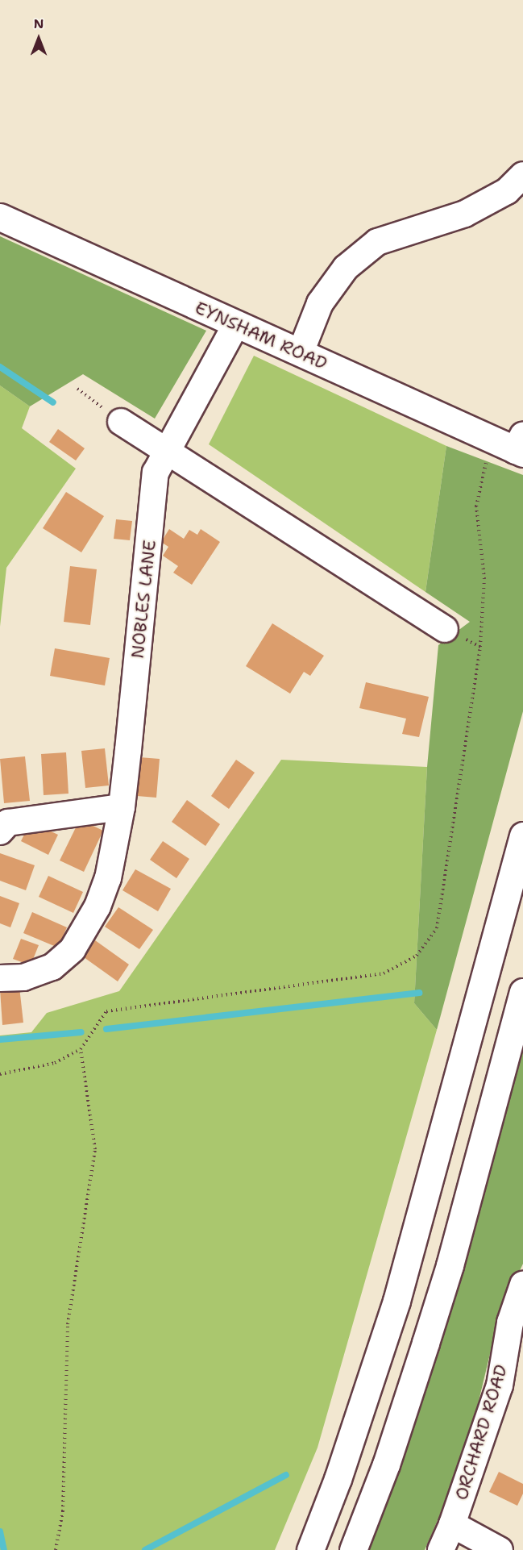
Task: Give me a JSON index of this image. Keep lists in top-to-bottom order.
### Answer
{
  "streets": {
    "main road": ["EYNSHAM ROAD"],
    "street": ["NOBLES LANE", "ORCHARD ROAD"]
  },
  "crossings": [
    ["EYNSHAM ROAD", "NOBLES LANE"]
  ],
  "north": "top"
}
